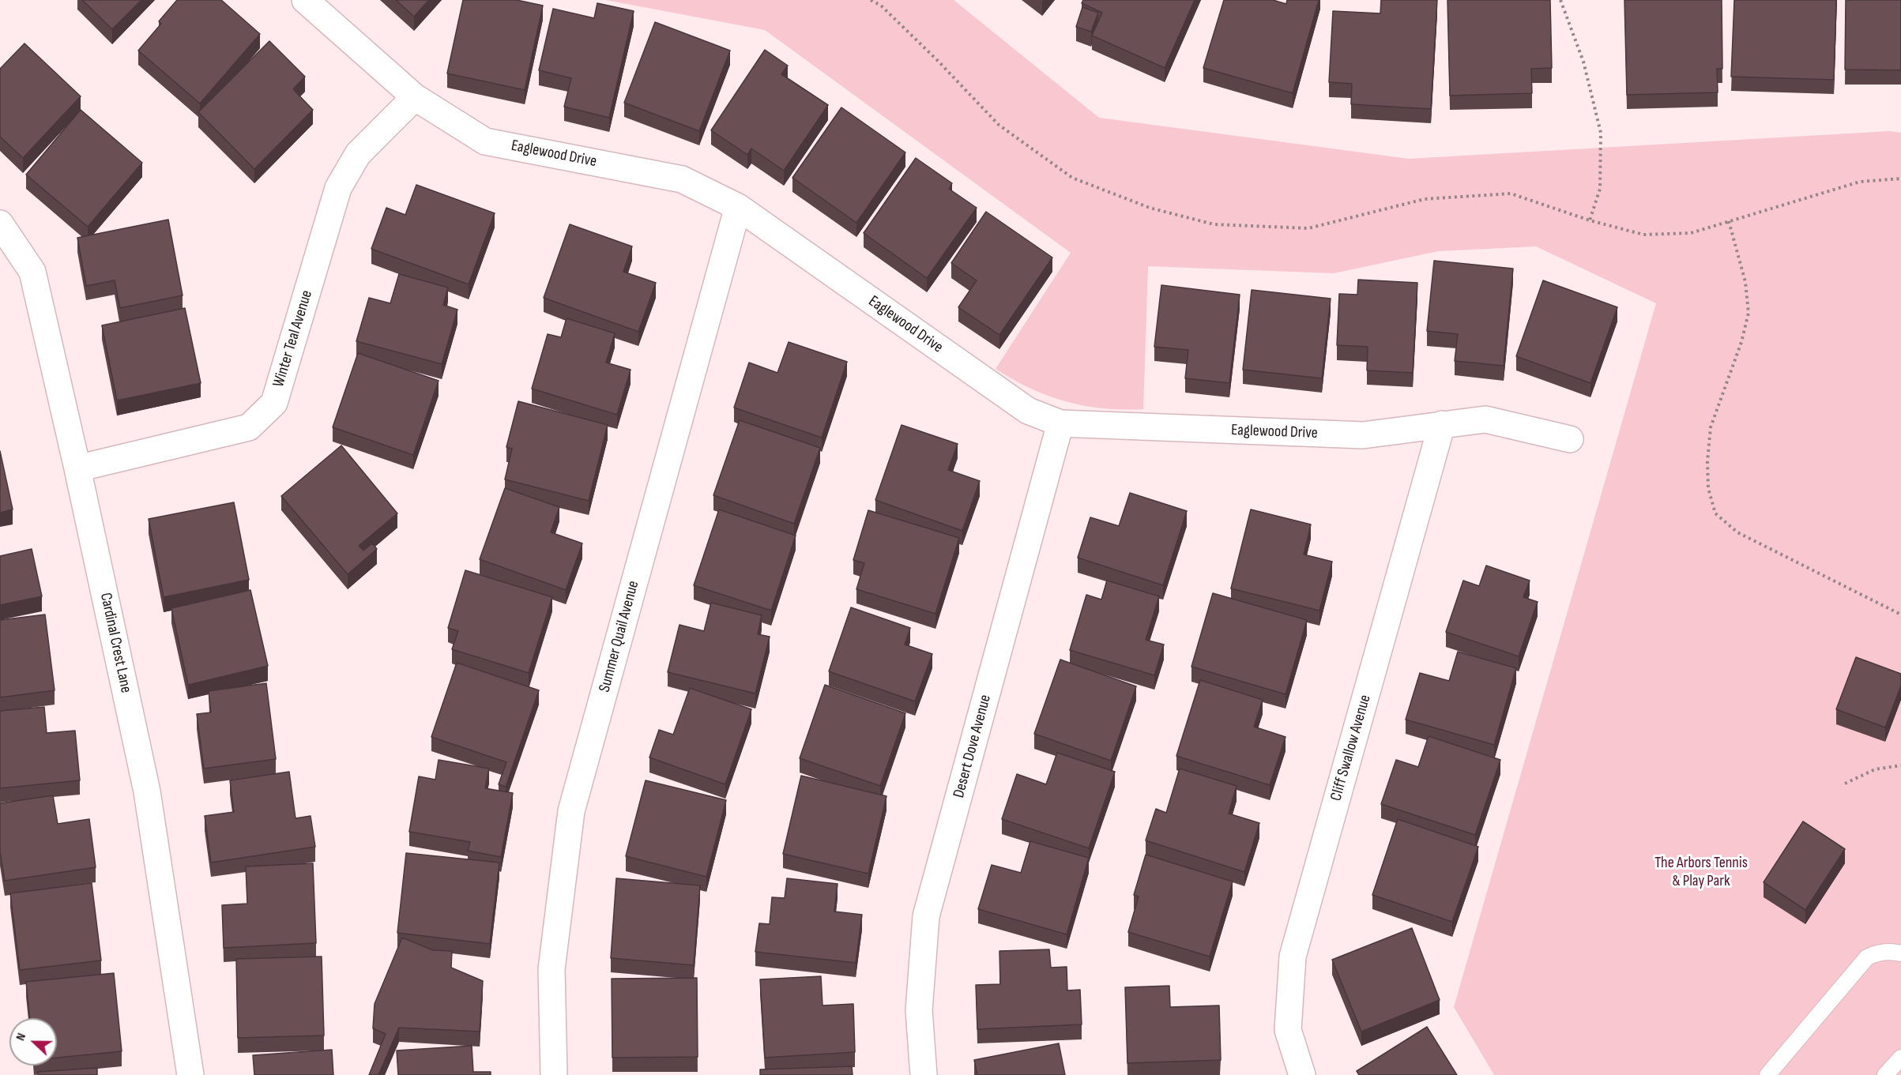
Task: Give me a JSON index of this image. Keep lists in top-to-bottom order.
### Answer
{
  "streets": {
    "street": [
      "Eaglewood Drive",
      "Winter Teal Avenue",
      "Summer Quail Avenue",
      "Cardinal Crest Lane",
      "Desert Dove Avenue",
      "Cliff Swallow Avenue"
    ]
  },
  "crossings": [
    ["Eaglewood Drive", "Winter Teal Avenue"],
    ["Eaglewood Drive", "Summer Quail Avenue"],
    ["Eaglewood Drive", "Desert Dove Avenue"],
    ["Eaglewood Drive", "Cliff Swallow Avenue"],
    ["Winter Teal Avenue", "Cardinal Crest Lane"]
  ],
  "parks": ["The Arbors Tennis & Play Park"],
  "north": "left"
}
